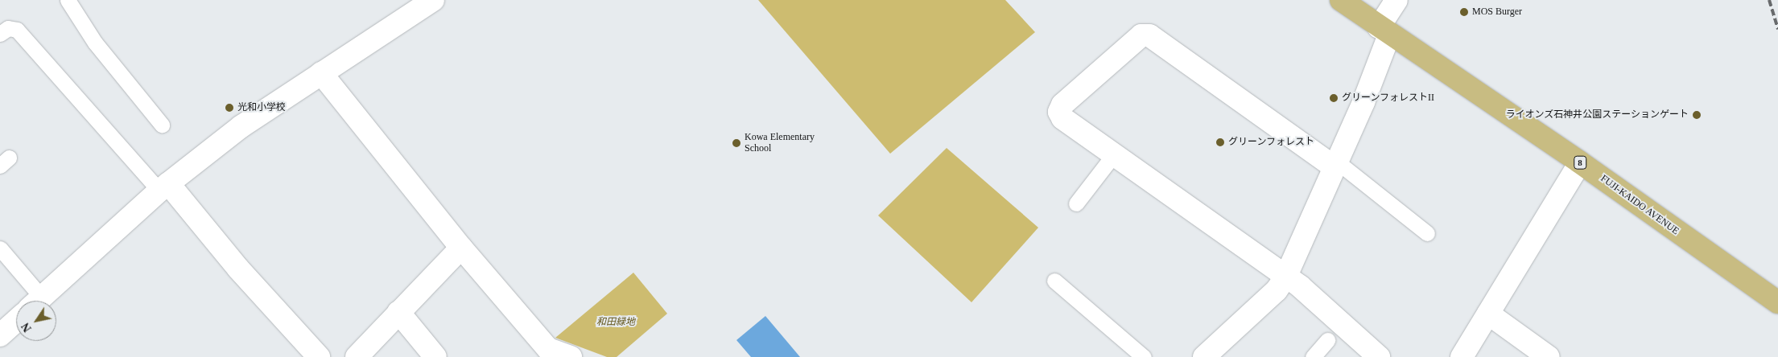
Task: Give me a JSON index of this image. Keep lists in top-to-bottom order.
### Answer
{
  "streets": {
    "main road": ["8", "FUJI-KAIDO AVENUE"]
  },
  "parks": ["和田緑地"],
  "places": [
    "MOS Burger",
    "グリーンフォレストII",
    "光和小学校",
    "ライオンズ石神井公園ステーションゲート",
    "グリーンフォレスト",
    "Kowa Elementary School"
  ],
  "north": "bottom left"
}
